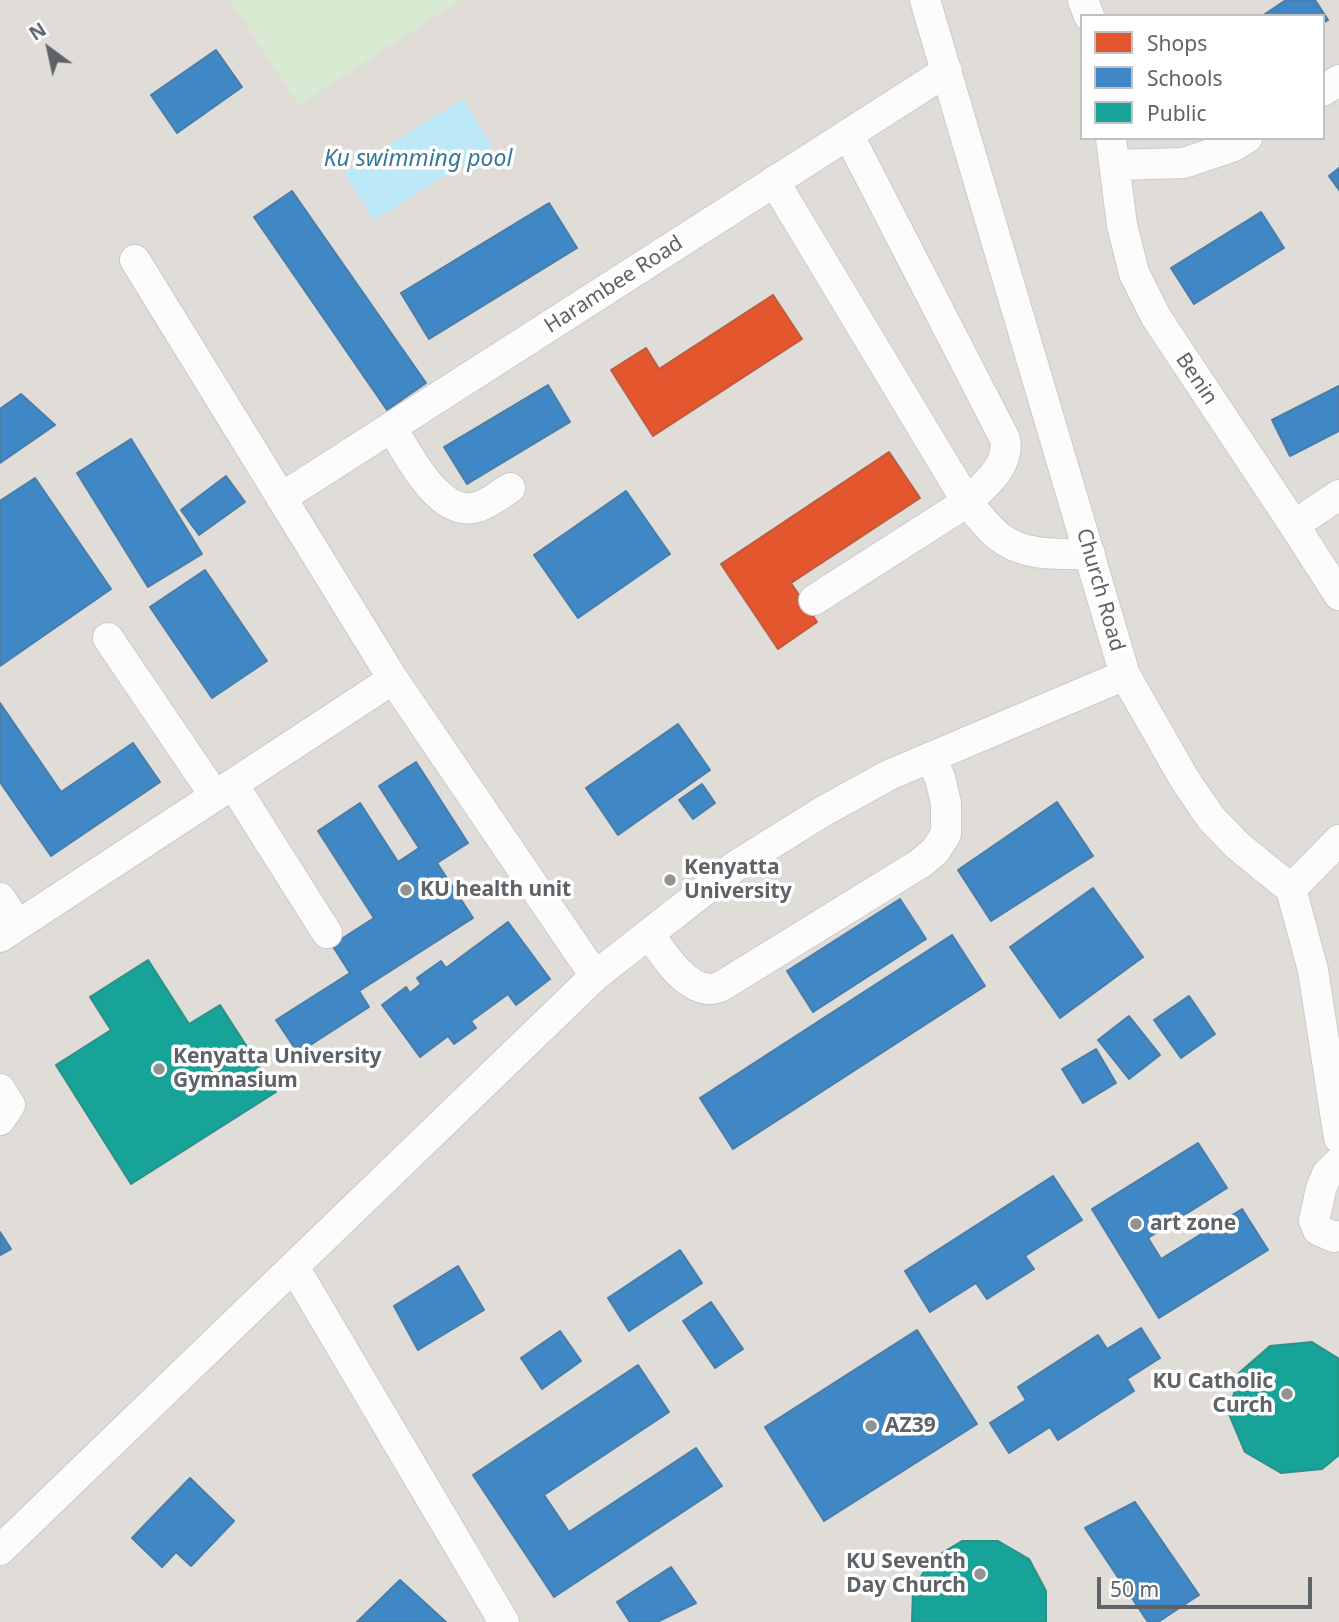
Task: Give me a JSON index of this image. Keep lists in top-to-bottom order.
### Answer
{
  "streets": {
    "lane": ["Harambee Road", "Benin", "Church Road"]
  },
  "crossings": [
    ["Harambee Road", "Church Road"]
  ],
  "water": ["Ku swimming pool"],
  "places": [
    "Kenyatta University",
    "KU health unit",
    "Kenyatta University Gymnasium",
    "art zone",
    "KU Catholic Curch",
    "AZ39",
    "KU Seventh Day Church"
  ],
  "legend": ["Shops", "Schools", "Public"],
  "scale_bar": "50 m",
  "north": "top left"
}
